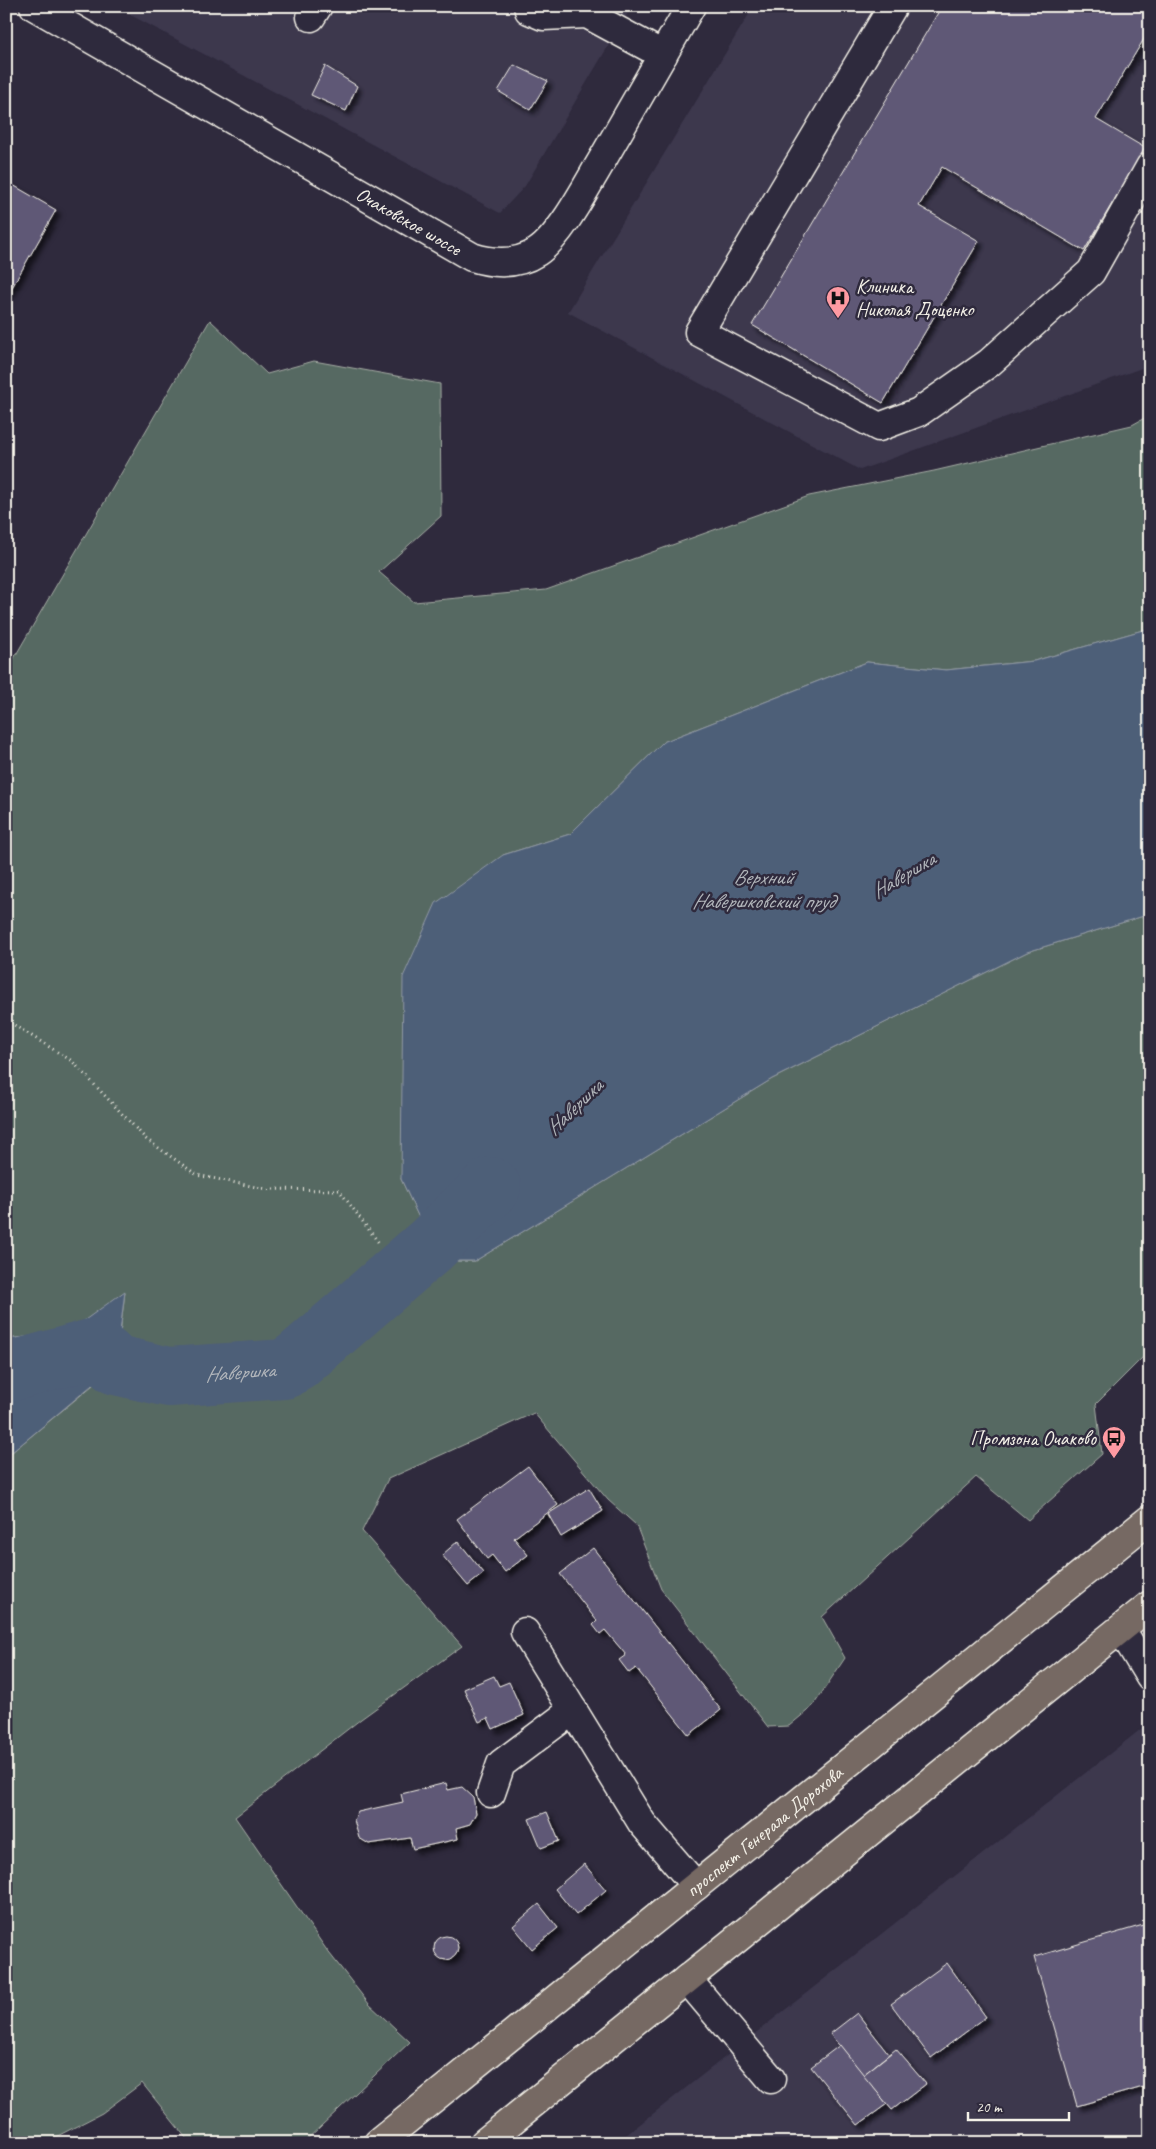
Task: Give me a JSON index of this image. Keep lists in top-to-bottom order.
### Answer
{
  "streets": {
    "main road": ["проспект Генерала Дорохова"],
    "street": ["Очаковское шоссе"]
  },
  "water": ["Навершка", "Верхний Навершковский пруд"],
  "places": {
    "hospital": ["Клиника Николая Доценко"],
    "bus stop": ["Промзона Очаково"]
  },
  "scale_bar": "20 m"
}
